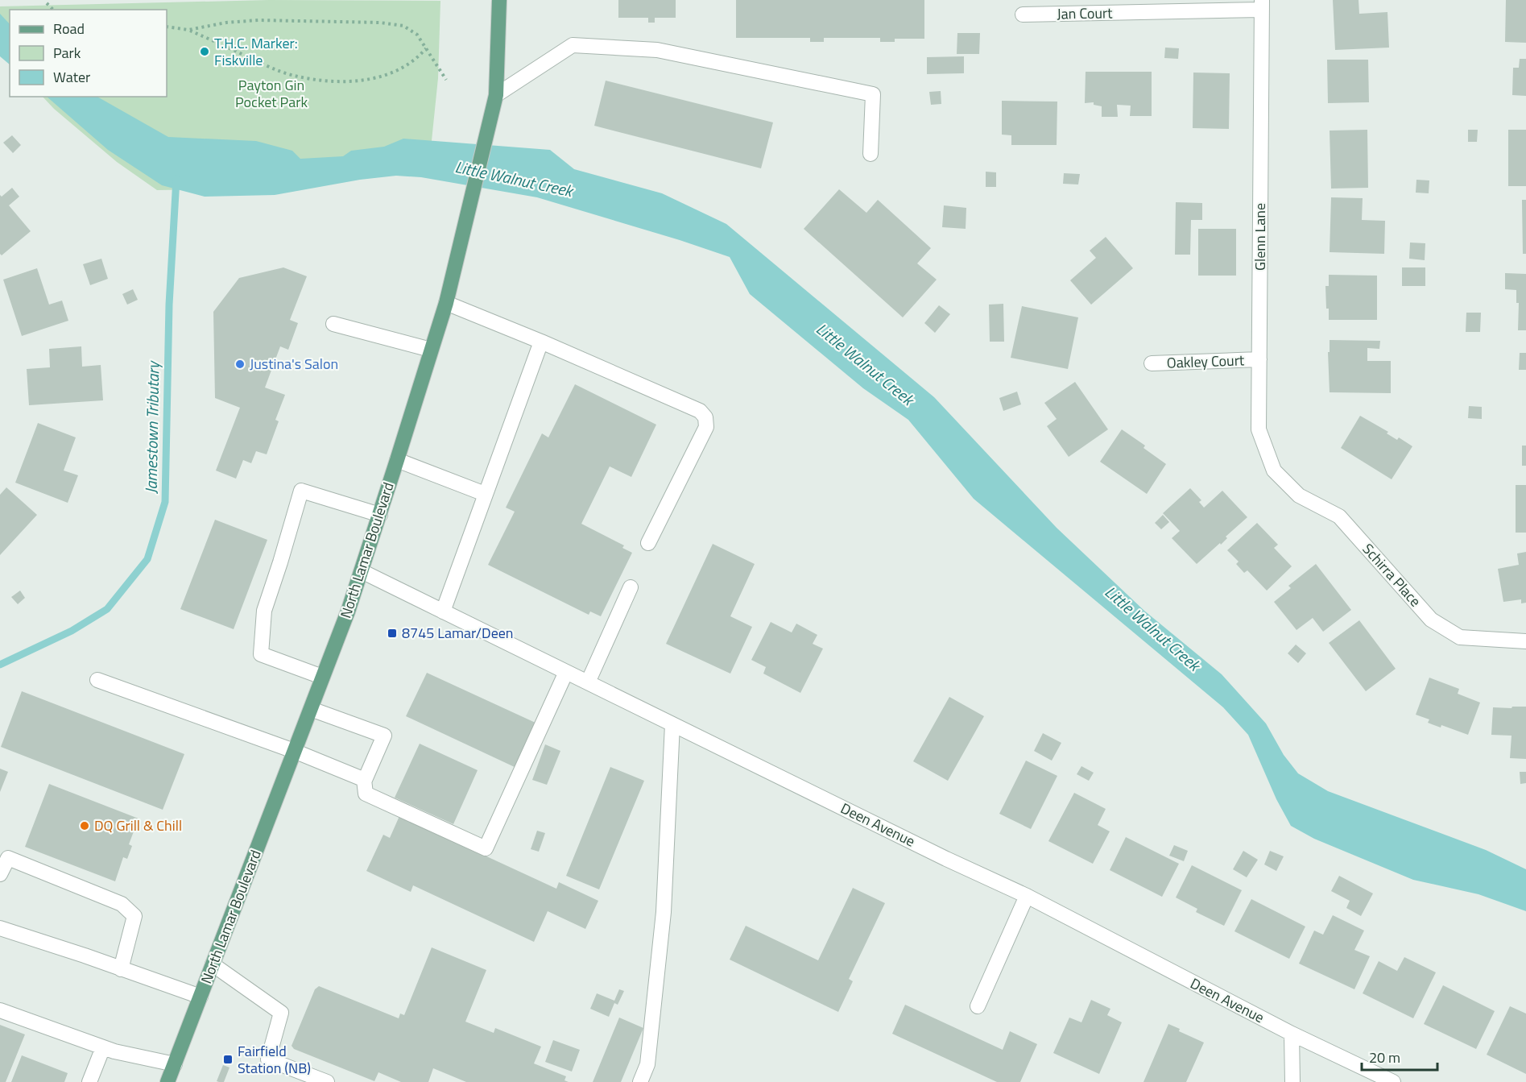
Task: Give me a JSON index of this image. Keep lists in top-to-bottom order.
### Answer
{
  "streets": {
    "main road": ["North Lamar Boulevard"],
    "street": [
      "Jan Court",
      "Glenn Lane",
      "Oakley Court",
      "Schirra Place",
      "Deen Avenue"
    ]
  },
  "crossings": [
    ["Jan Court", "Glenn Lane"],
    ["Glenn Lane", "Oakley Court"],
    ["Glenn Lane", "Schirra Place"],
    ["North Lamar Boulevard", "Deen Avenue"]
  ],
  "water": ["Little Walnut Creek", "Jamestown Tributary"],
  "parks": ["Payton Gin Pocket Park"],
  "places": {
    "other": ["T.H.C. Marker: Fiskville", "Justina's Salon", "DQ Grill & Chill"],
    "transit": ["8745 Lamar/Deen", "Fairfield Station (NB)"]
  },
  "legend": ["Road", "Park", "Water"],
  "scale_bar": "20 m"
}
